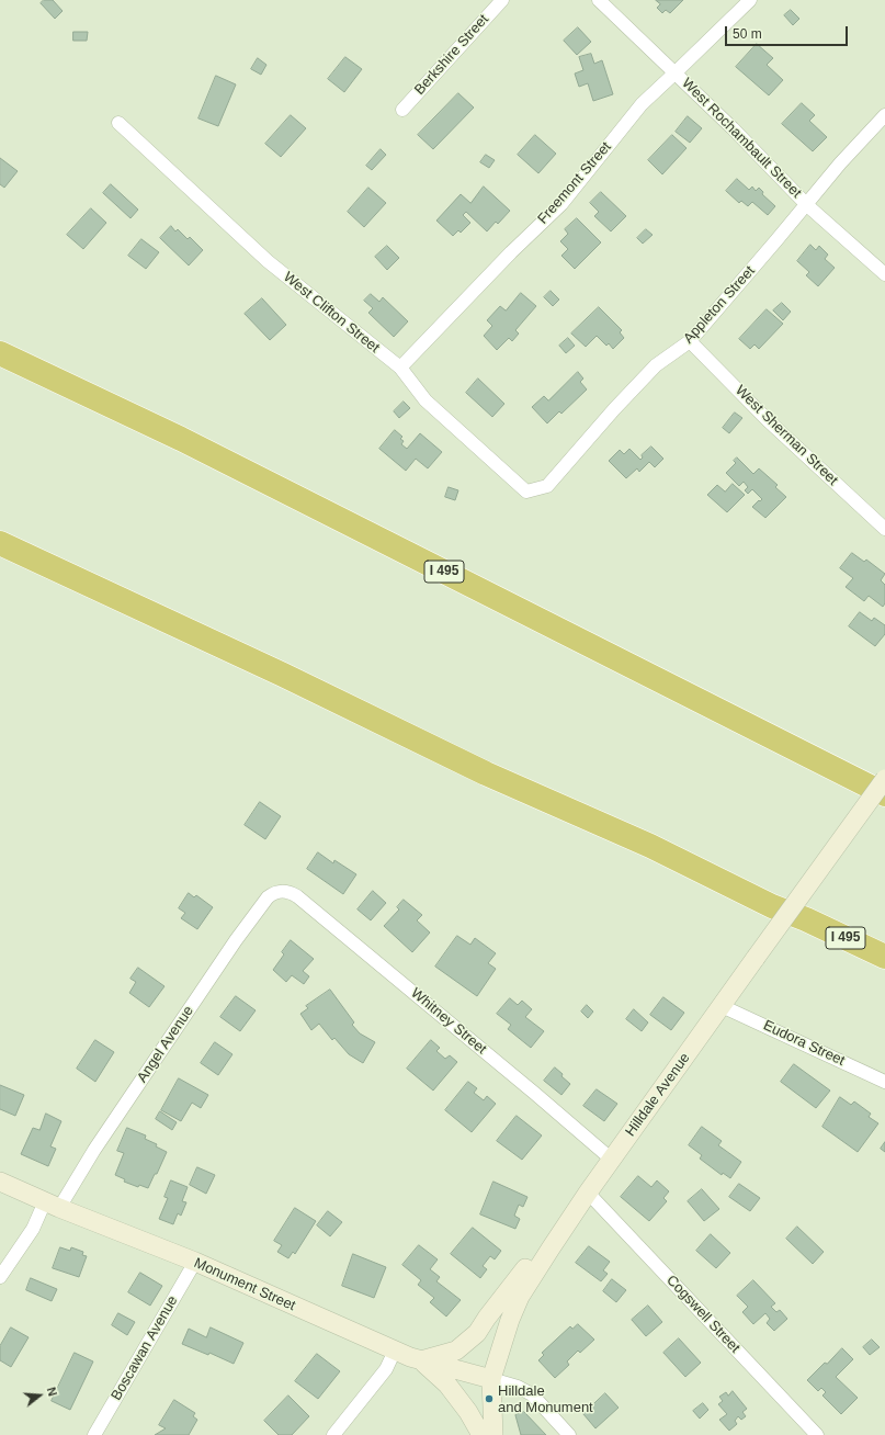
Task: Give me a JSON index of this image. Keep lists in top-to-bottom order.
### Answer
{
  "streets": {
    "highway": ["I 495"],
    "main road": ["Hilldale Avenue", "Monument Street"],
    "street": [
      "Berkshire Street",
      "West Rochambault Street",
      "Freemont Street",
      "Appleton Street",
      "West Clifton Street",
      "West Sherman Street",
      "Whitney Street",
      "Eudora Street",
      "Angel Avenue",
      "Cogswell Street",
      "Boscawan Avenue"
    ]
  },
  "crossings": [
    ["West Rochambault Street", "Freemont Street"],
    ["West Rochambault Street", "Appleton Street"],
    ["Freemont Street", "West Clifton Street"],
    ["Appleton Street", "West Clifton Street"],
    ["Appleton Street", "West Sherman Street"],
    ["Whitney Street", "Angel Avenue"],
    ["Whitney Street", "Hilldale Avenue"],
    ["Eudora Street", "Hilldale Avenue"],
    ["Angel Avenue", "Monument Street"],
    ["Hilldale Avenue", "Monument Street"],
    ["Hilldale Avenue", "Cogswell Street"],
    ["Monument Street", "Boscawan Avenue"]
  ],
  "places": ["Hilldale and Monument"],
  "scale_bar": "50 m",
  "north": "right"
}
